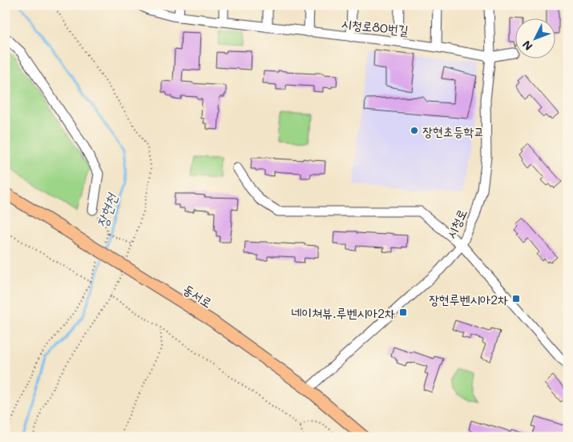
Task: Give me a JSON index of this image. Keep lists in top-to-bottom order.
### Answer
{
  "streets": {
    "main road": ["동서로"],
    "street": ["시청로80번길", "시청로"]
  },
  "crossings": [
    ["시청로80번길", "시청로"],
    ["시청로", "동서로"]
  ],
  "water": ["장현천"],
  "places": {
    "other": ["장현초등학교"],
    "transit": ["장현루벤시아2차", "네이쳐뷰.루벤시아2차"]
  },
  "north": "bottom left"
}
